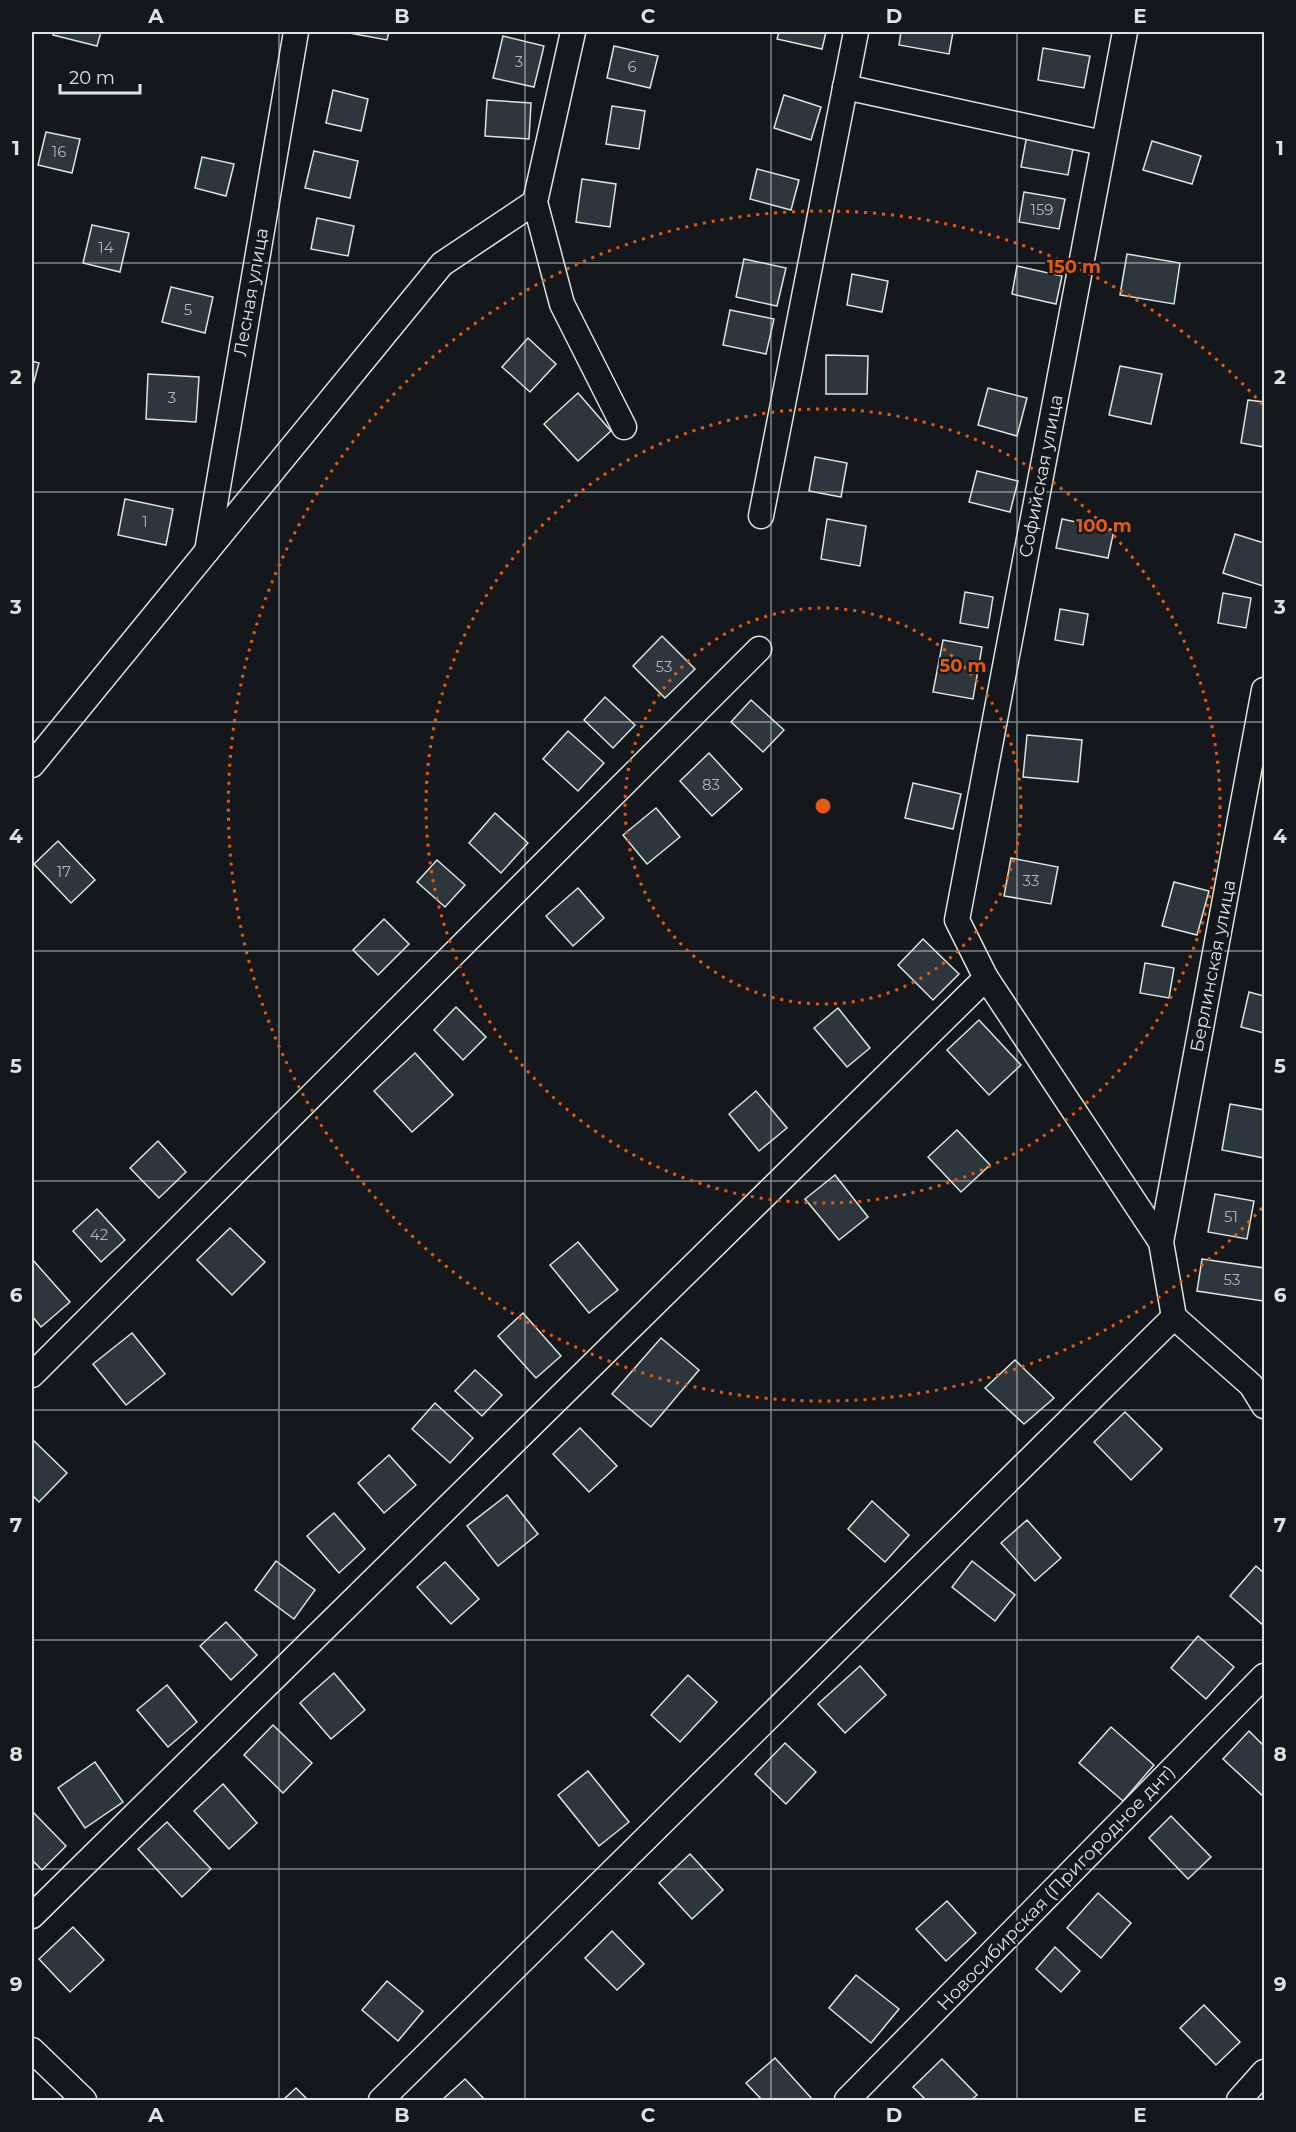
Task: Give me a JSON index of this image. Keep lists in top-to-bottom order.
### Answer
{
  "streets": {
    "street": [
      "Лесная улица",
      "Софийская улица",
      "Берлинская улица",
      "Новосибирская (Пригородное днт)"
    ]
  },
  "house_numbers": [
    "3",
    "6",
    "16",
    "159",
    "14",
    "5",
    "3",
    "1",
    "53",
    "83",
    "17",
    "33",
    "51",
    "42",
    "53"
  ],
  "scale_bar": "20 m",
  "grid": {
    "columns": [
      "A",
      "B",
      "C",
      "D",
      "E"
    ],
    "rows": [
      "1",
      "2",
      "3",
      "4",
      "5",
      "6",
      "7",
      "8",
      "9"
    ]
  },
  "rings": ["150 m", "100 m", "50 m"]
}
